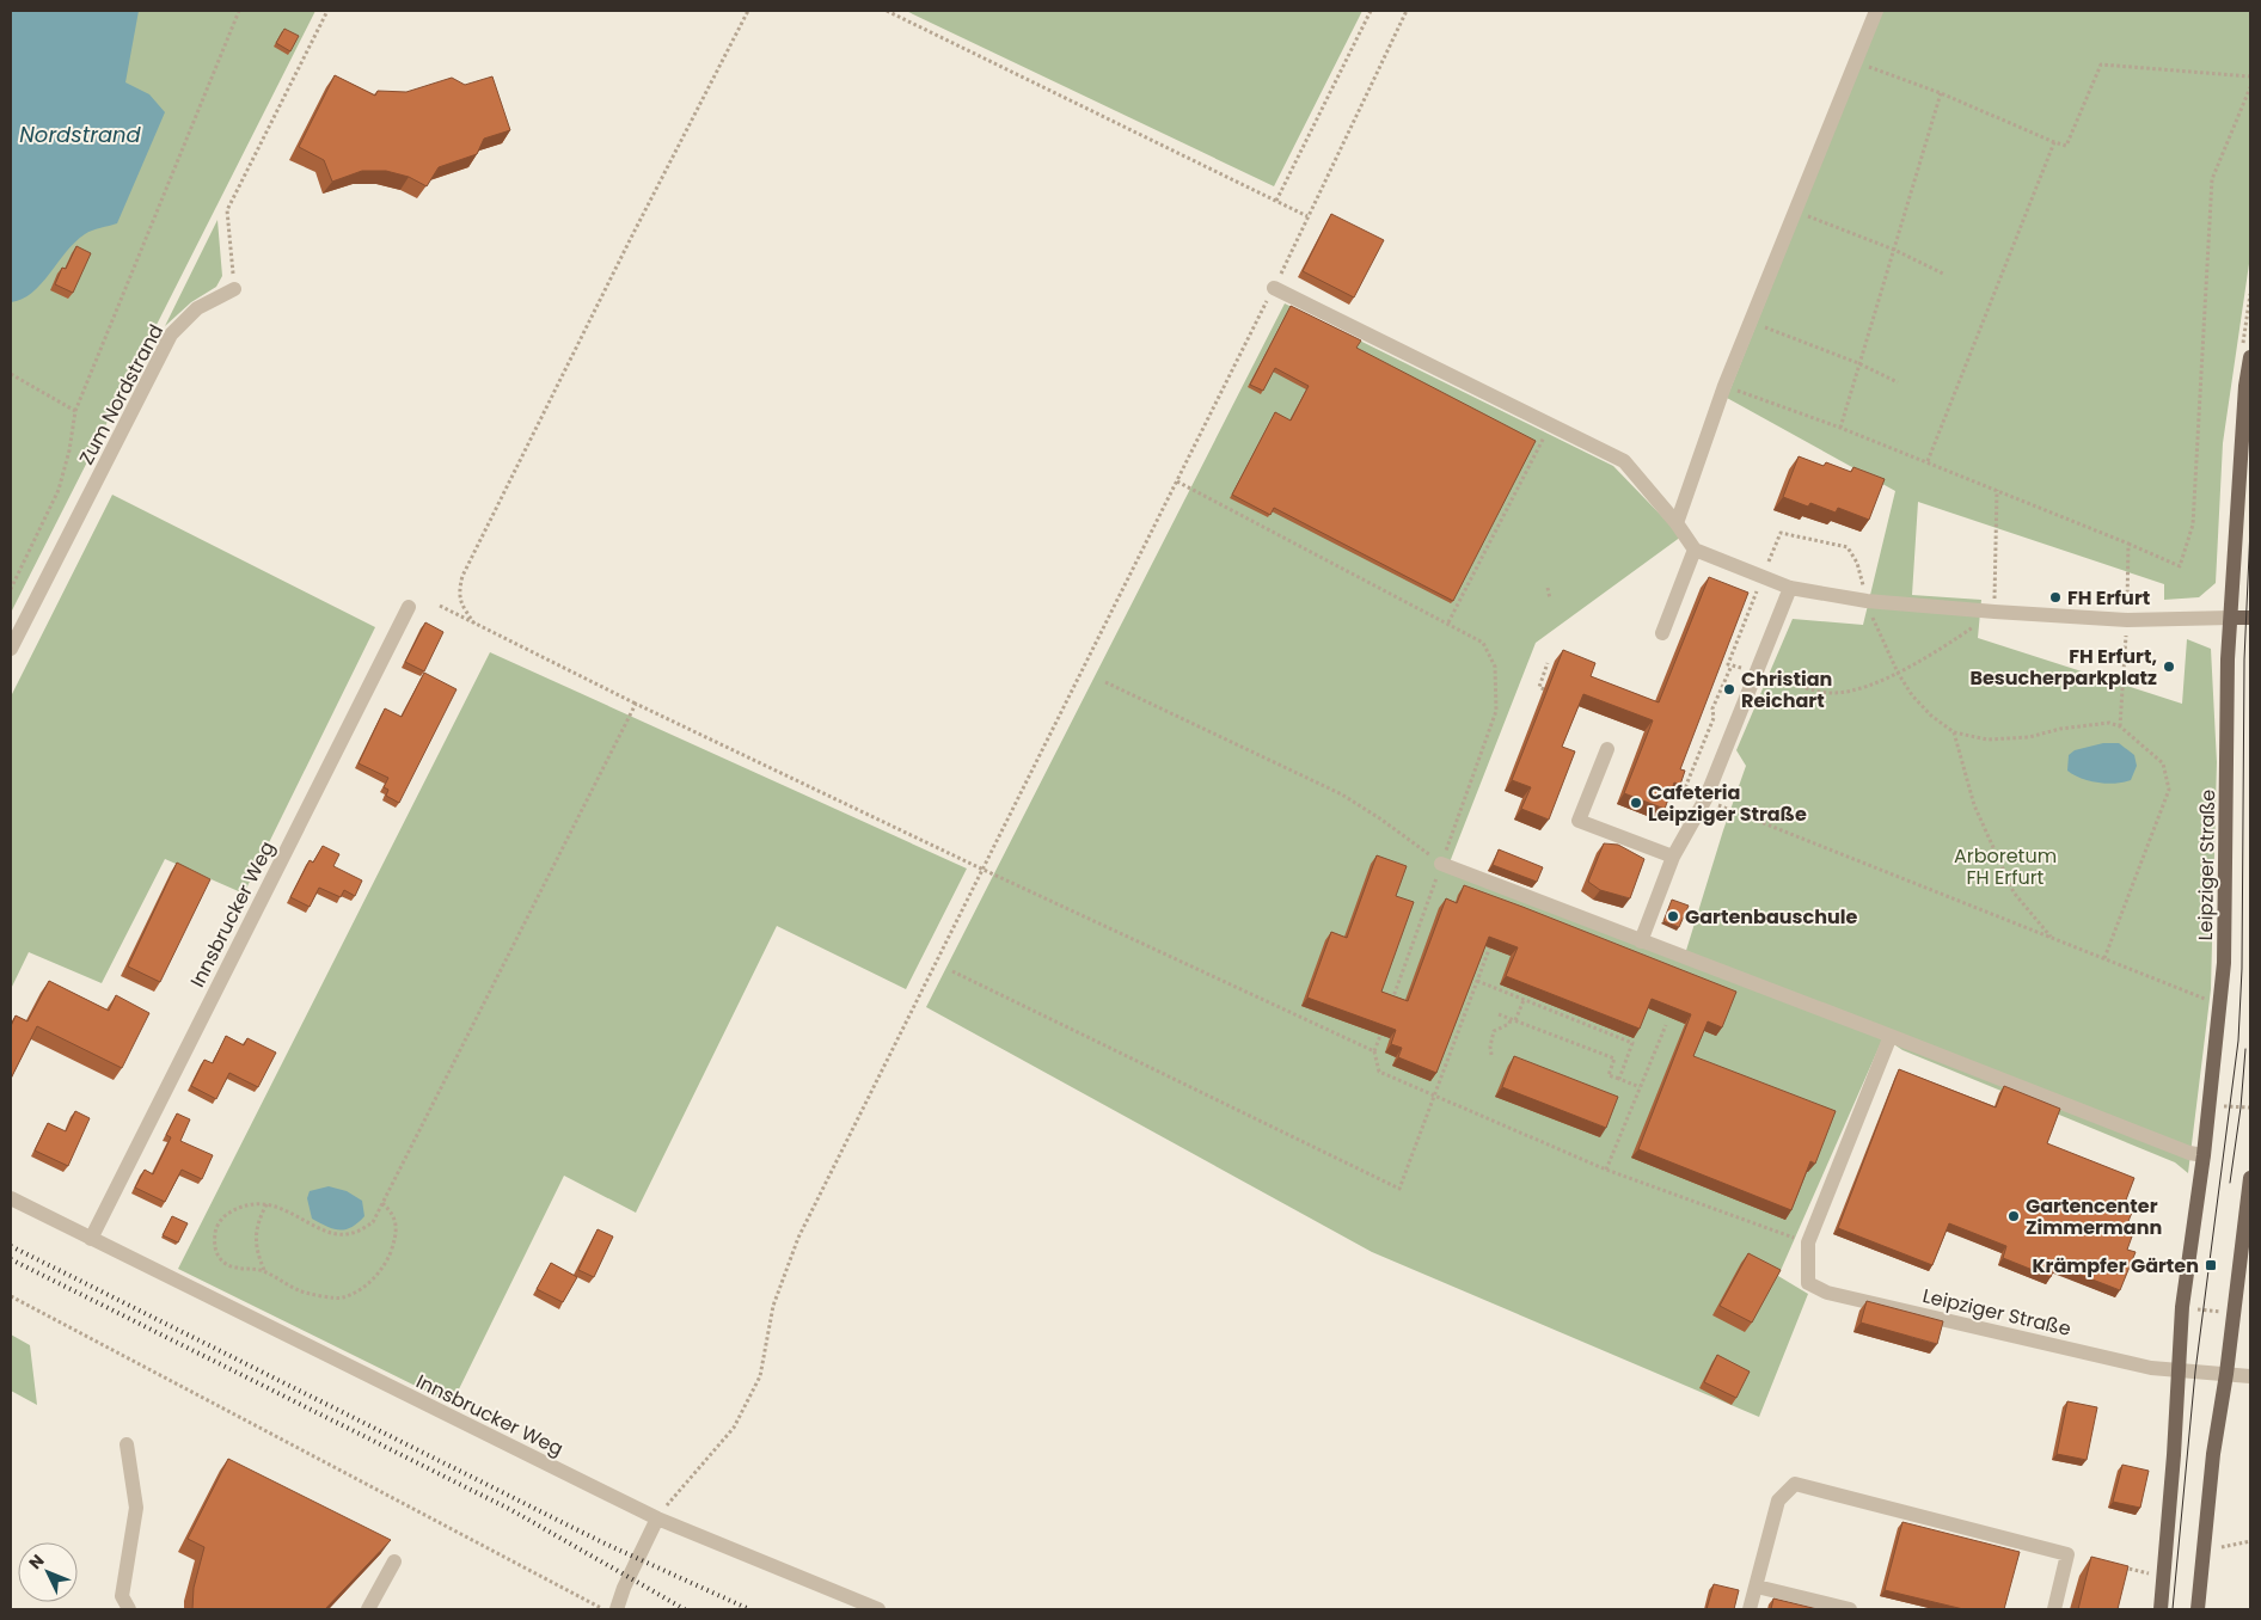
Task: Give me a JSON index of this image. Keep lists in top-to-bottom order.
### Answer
{
  "streets": {
    "main road": ["Leipziger Straße"],
    "street": ["Zum Nordstrand", "Innsbrucker Weg"]
  },
  "water": ["Nordstrand"],
  "parks": ["Arboretum FH Erfurt"],
  "places": {
    "other": [
      "FH Erfurt",
      "FH Erfurt, Besucherparkplatz",
      "Christian Reichart",
      "Cafeteria Leipziger Straße",
      "Gartenbauschule",
      "Gartencenter Zimmermann"
    ],
    "transit": ["Krämpfer Gärten"]
  },
  "north": "top left"
}
